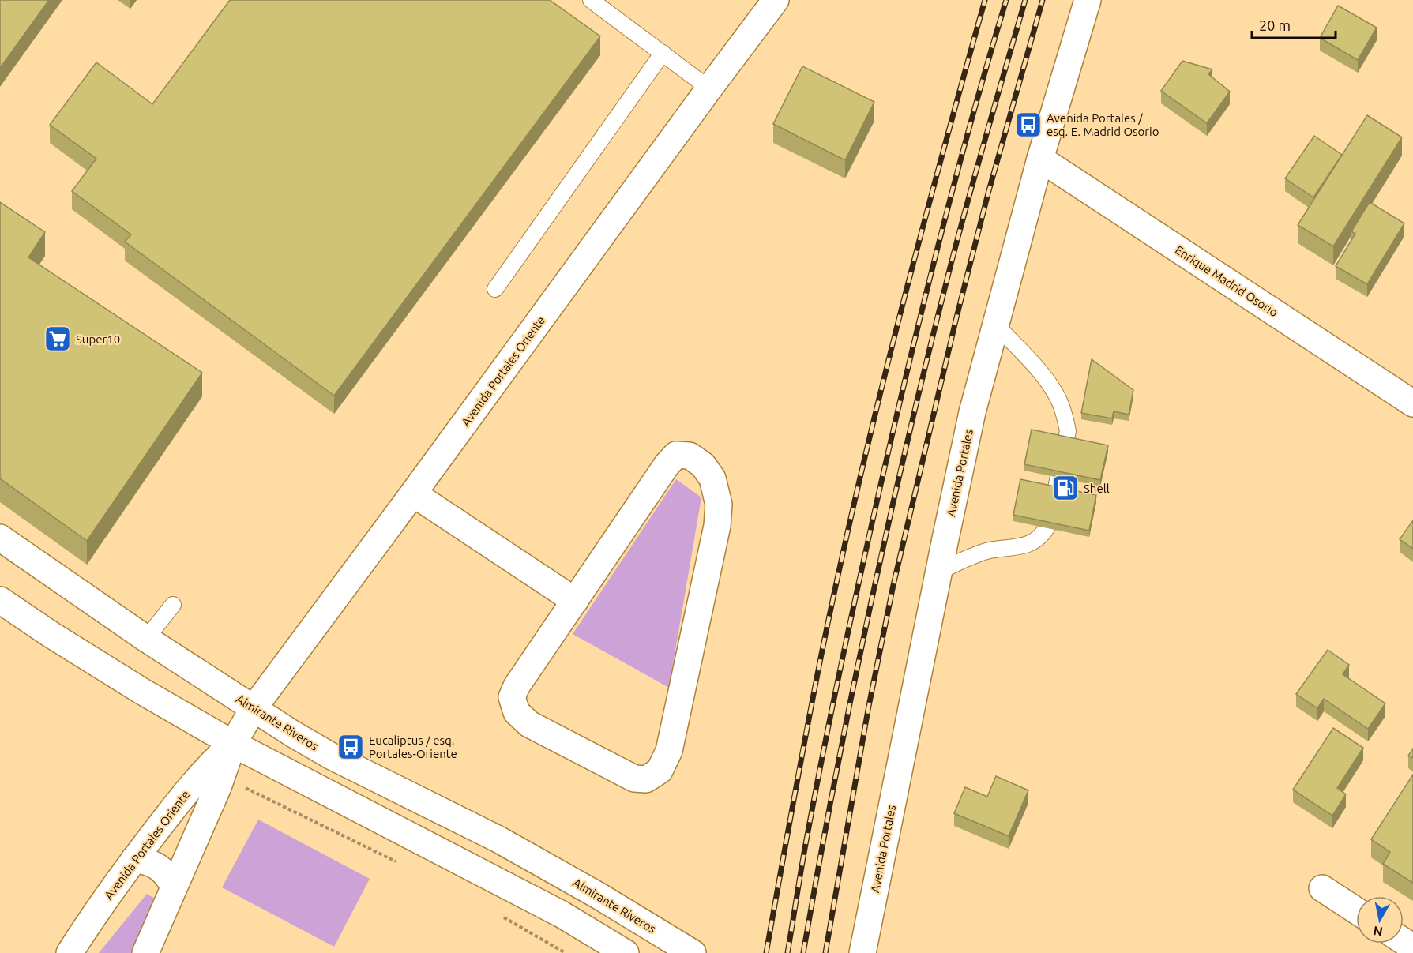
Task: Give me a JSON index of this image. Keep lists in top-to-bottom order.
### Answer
{
  "streets": {
    "street": [
      "Enrique Madrid Osorio",
      "Avenida Portales Oriente",
      "Avenida Portales",
      "Almirante Riveros"
    ]
  },
  "crossings": [
    ["Enrique Madrid Osorio", "Avenida Portales"],
    ["Avenida Portales Oriente", "Almirante Riveros"]
  ],
  "places": {
    "bus stop": ["Avenida Portales / esq. E. Madrid Osorio", "Eucaliptus / esq. Portales-Oriente"],
    "supermarket": ["Super10"],
    "fuel station": ["Shell"]
  },
  "scale_bar": "20 m",
  "north": "bottom"
}
